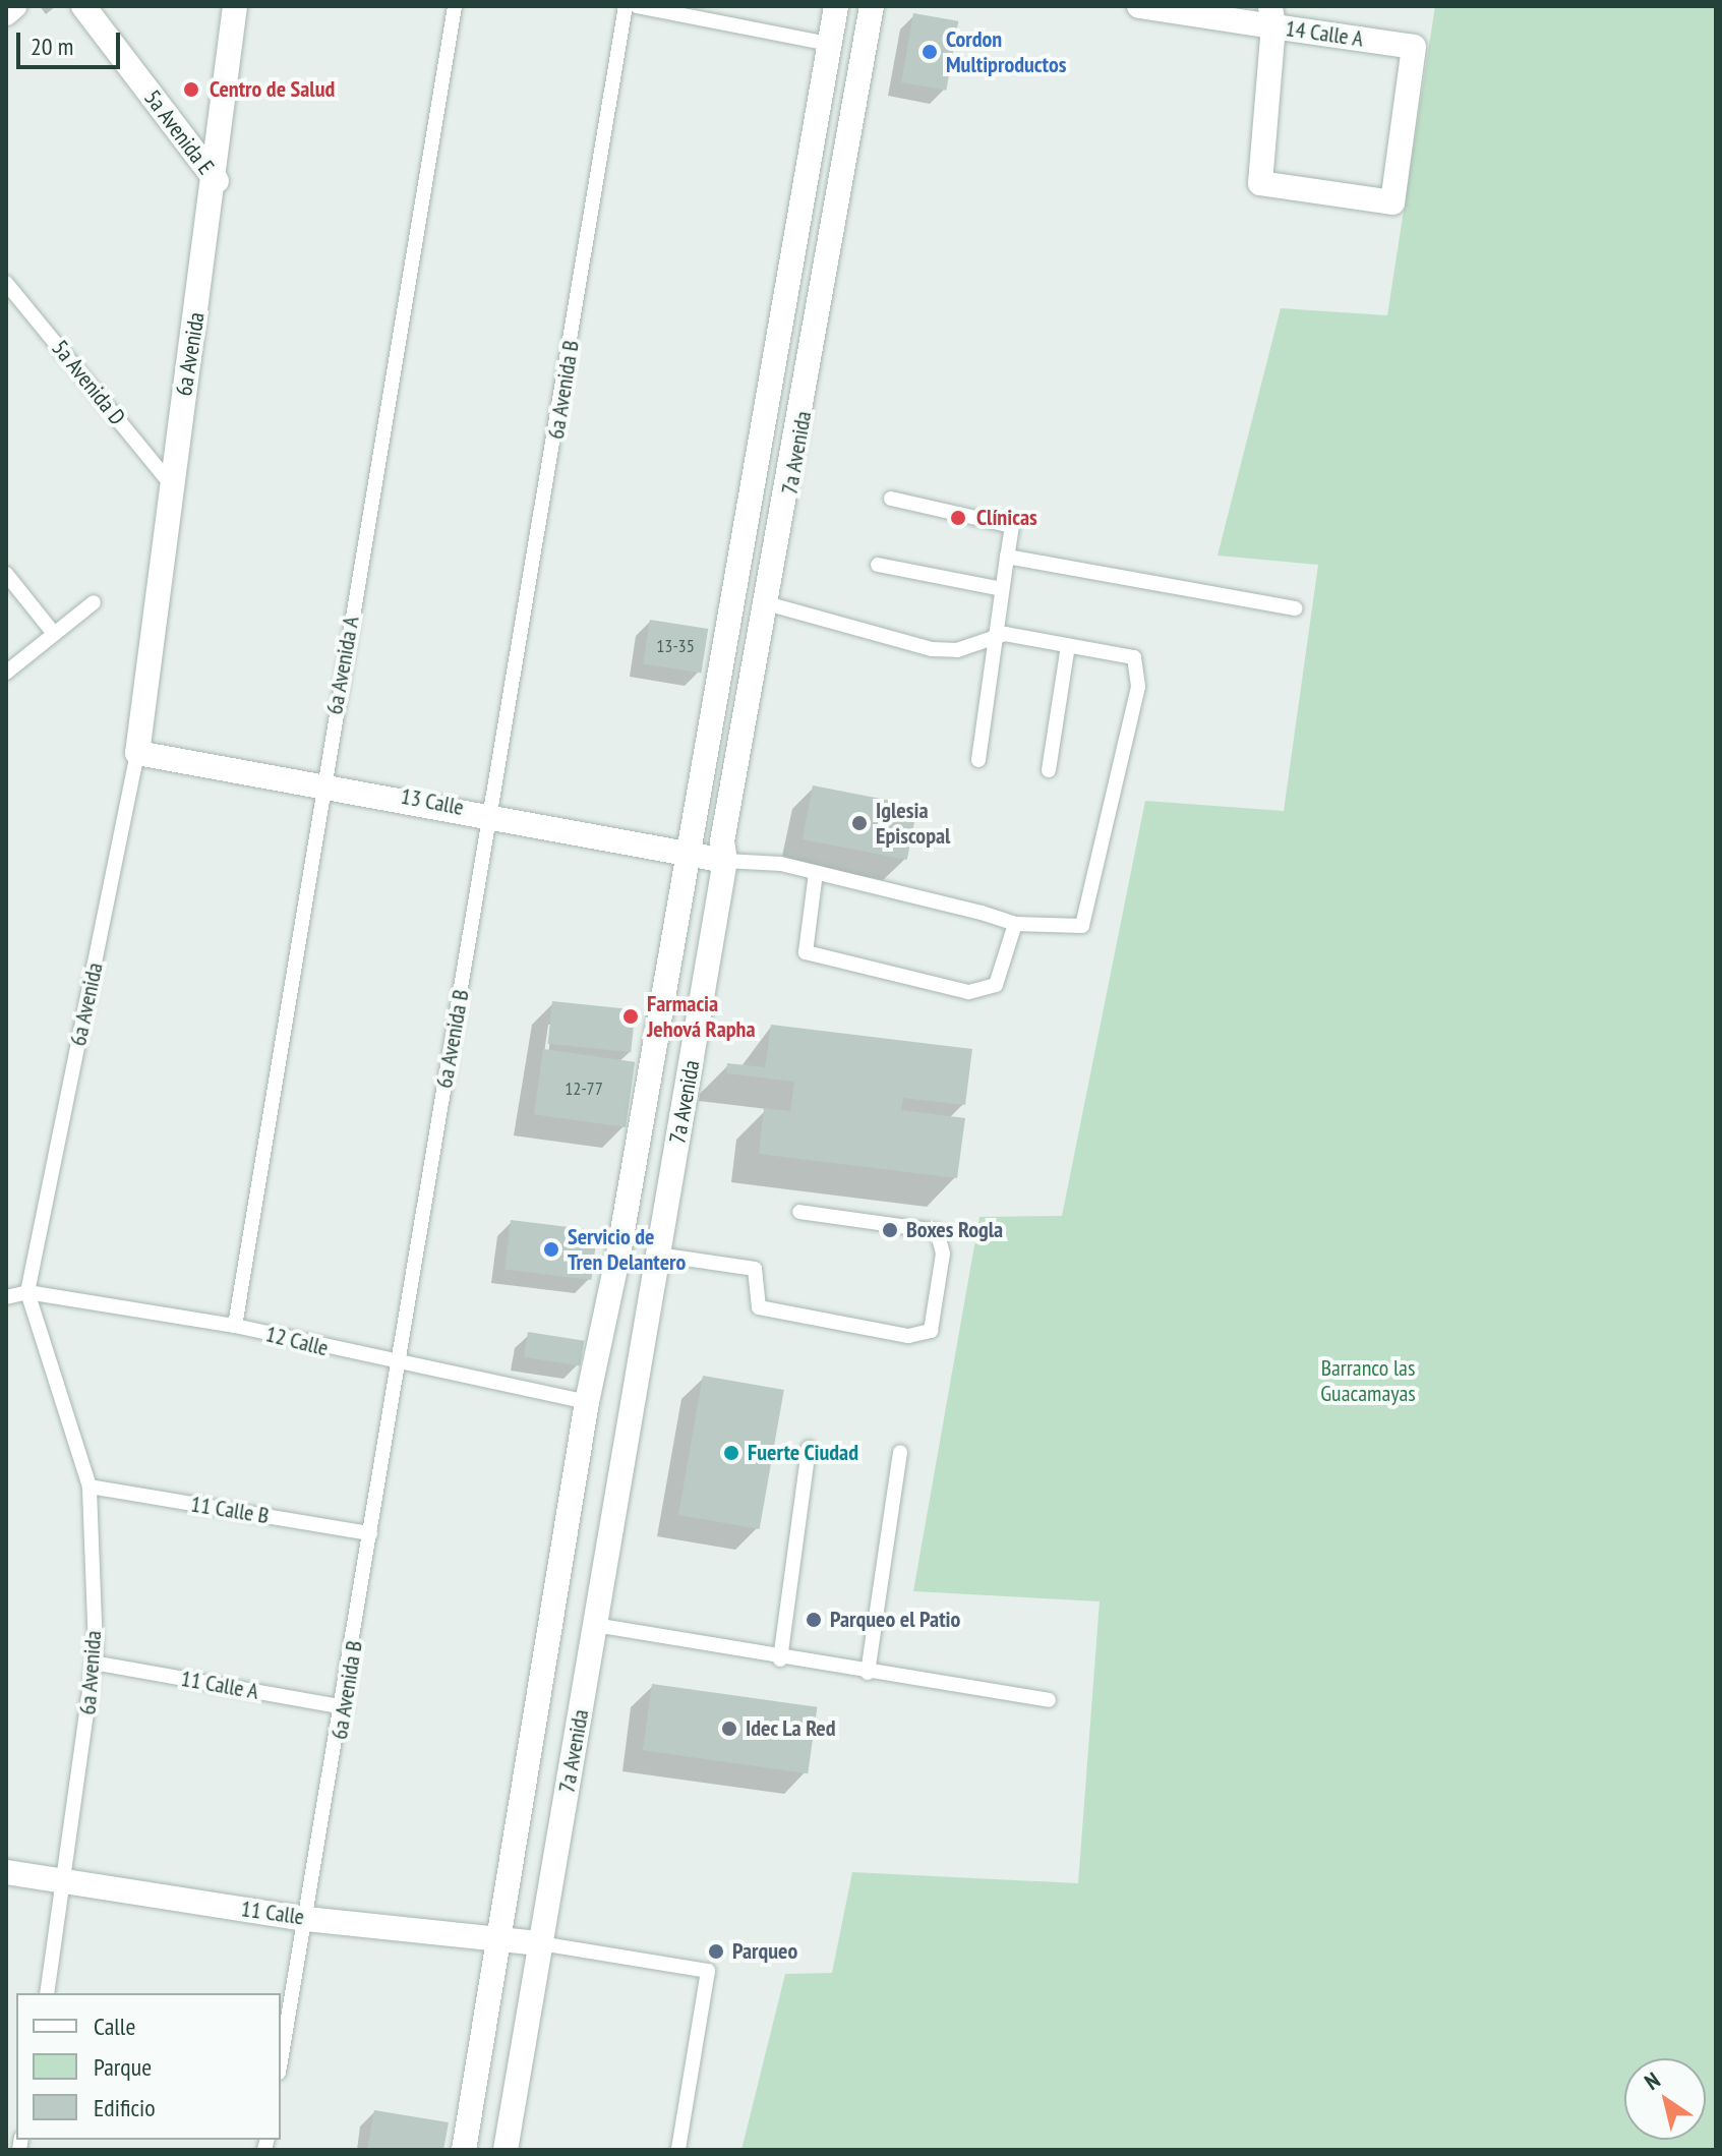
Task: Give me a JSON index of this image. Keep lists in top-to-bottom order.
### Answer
{
  "streets": {
    "street": [
      "14 Calle A",
      "5a Avenida E",
      "6a Avenida",
      "7a Avenida",
      "13 Calle",
      "11 Calle"
    ],
    "lane": [
      "5a Avenida D",
      "6a Avenida B",
      "6a Avenida A",
      "12 Calle",
      "11 Calle B",
      "11 Calle A"
    ]
  },
  "crossings": [
    ["5a Avenida E", "6a Avenida"],
    ["6a Avenida", "5a Avenida D"],
    ["6a Avenida", "13 Calle"],
    ["6a Avenida", "12 Calle"],
    ["6a Avenida", "11 Calle B"],
    ["6a Avenida", "11 Calle A"],
    ["6a Avenida", "11 Calle"],
    ["6a Avenida B", "13 Calle"],
    ["6a Avenida B", "12 Calle"],
    ["6a Avenida B", "11 Calle B"],
    ["6a Avenida B", "11 Calle A"],
    ["6a Avenida B", "11 Calle"],
    ["7a Avenida", "13 Calle"],
    ["7a Avenida", "12 Calle"],
    ["7a Avenida", "11 Calle"],
    ["6a Avenida A", "13 Calle"],
    ["6a Avenida A", "12 Calle"]
  ],
  "parks": ["Barranco las Guacamayas"],
  "places": [
    "Cordon Multiproductos",
    "Centro de Salud",
    "Clínicas",
    "Iglesia Episcopal",
    "Farmacia Jehová Rapha",
    "Boxes Rogla",
    "Servicio de Tren Delantero",
    "Fuerte Ciudad",
    "Parqueo el Patio",
    "Idec La Red",
    "Parqueo"
  ],
  "house_numbers": ["13-35", "12-77"],
  "legend": ["Calle", "Parque", "Edificio"],
  "scale_bar": "20 m",
  "north": "top left"
}
